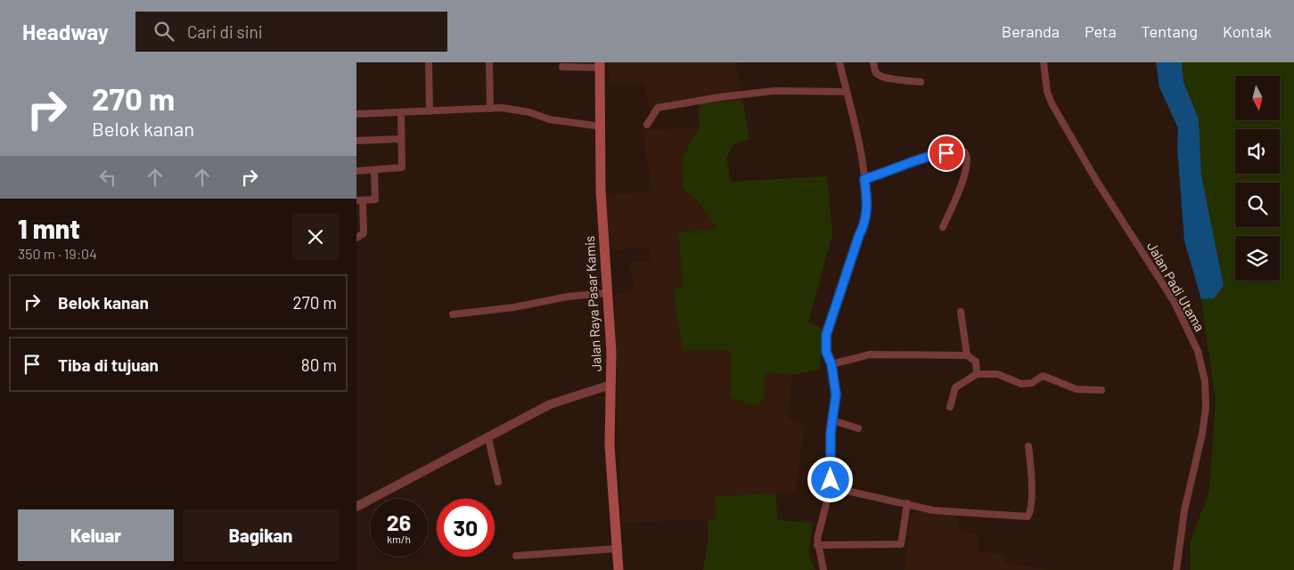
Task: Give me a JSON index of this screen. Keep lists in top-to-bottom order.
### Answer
{
  "streets": {
    "main road": ["Jalan Raya Pasar Kamis"],
    "street": ["Jalan Padi Utama"]
  },
  "north": "bottom",
  "page": {
    "header": "Headway",
    "search": "Cari di sini",
    "nav": [
      "Beranda",
      "Peta",
      "Tentang",
      "Kontak"
    ],
    "turn": ["270 m", "Belok kanan"],
    "heading": ["1 mnt", "350 m · 19:04"],
    "list": [
      {
        "name": "Belok kanan",
        "value": "270 m"
      },
      {
        "name": "Tiba di tujuan",
        "value": "80 m"
      }
    ],
    "speed": "26 km/h",
    "limit": "30",
    "buttons": ["Keluar", "Bagikan"]
  }
}
